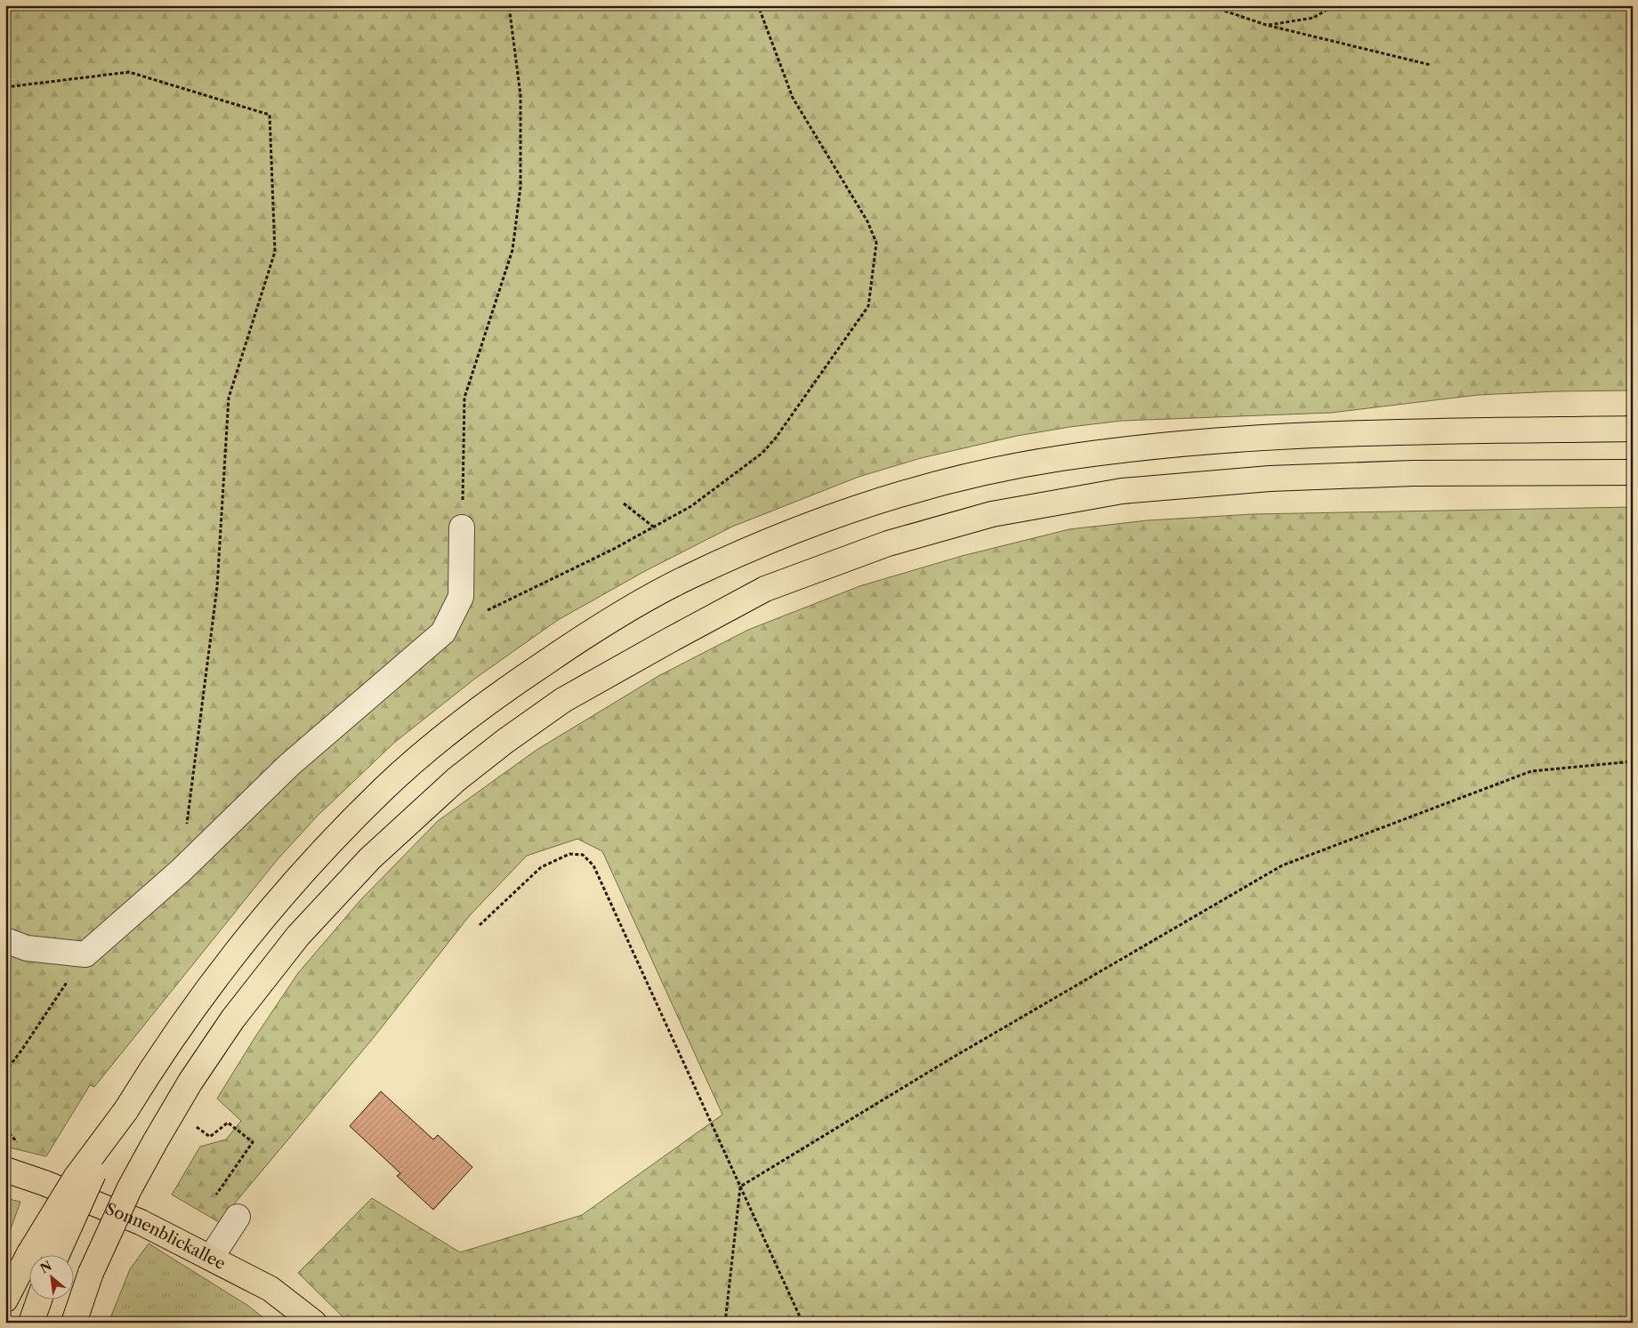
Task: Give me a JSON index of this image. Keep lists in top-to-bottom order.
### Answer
{
  "streets": {
    "main road": ["Sonnenblickallee"]
  },
  "north": "top left"
}
